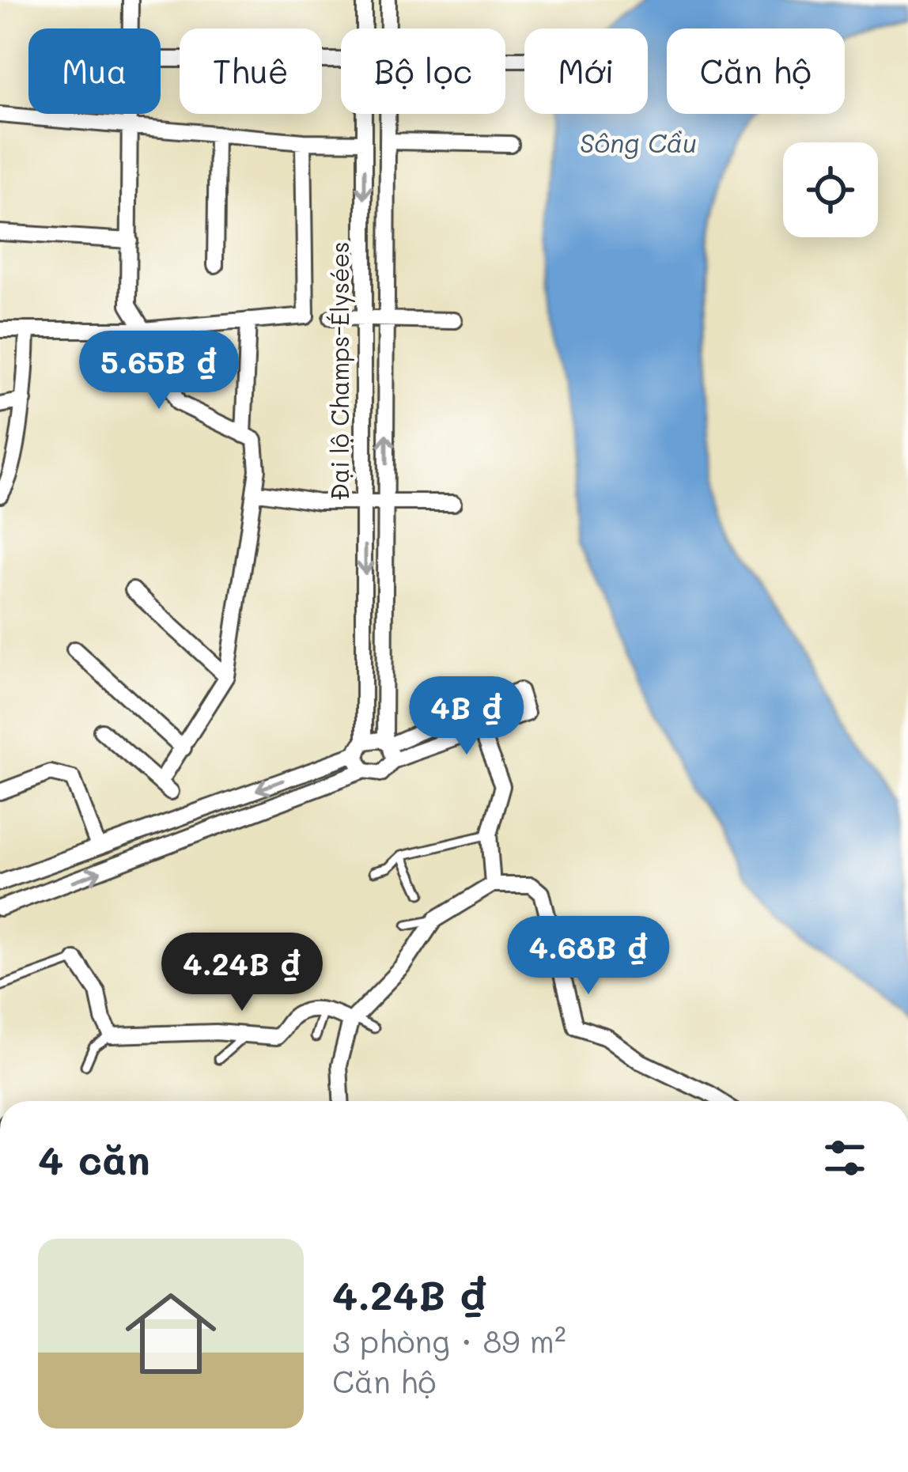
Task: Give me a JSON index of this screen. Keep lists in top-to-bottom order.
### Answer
{
  "streets": {
    "street": ["Đại lộ Champs-Élysées"]
  },
  "water": ["Sông Cầu"],
  "page": {
    "chip": [
      "Mua",
      "Thuê",
      "Bộ lọc",
      "Mới",
      "Căn hộ"
    ],
    "price": [
      "5.65B ₫",
      "4B ₫",
      "4.68B ₫",
      "4.24B ₫"
    ],
    "heading": "4 căn",
    "list": [
      {
        "name": "4.24B ₫",
        "note": "3 phòng · 89 m² · Căn hộ"
      }
    ]
  }
}
